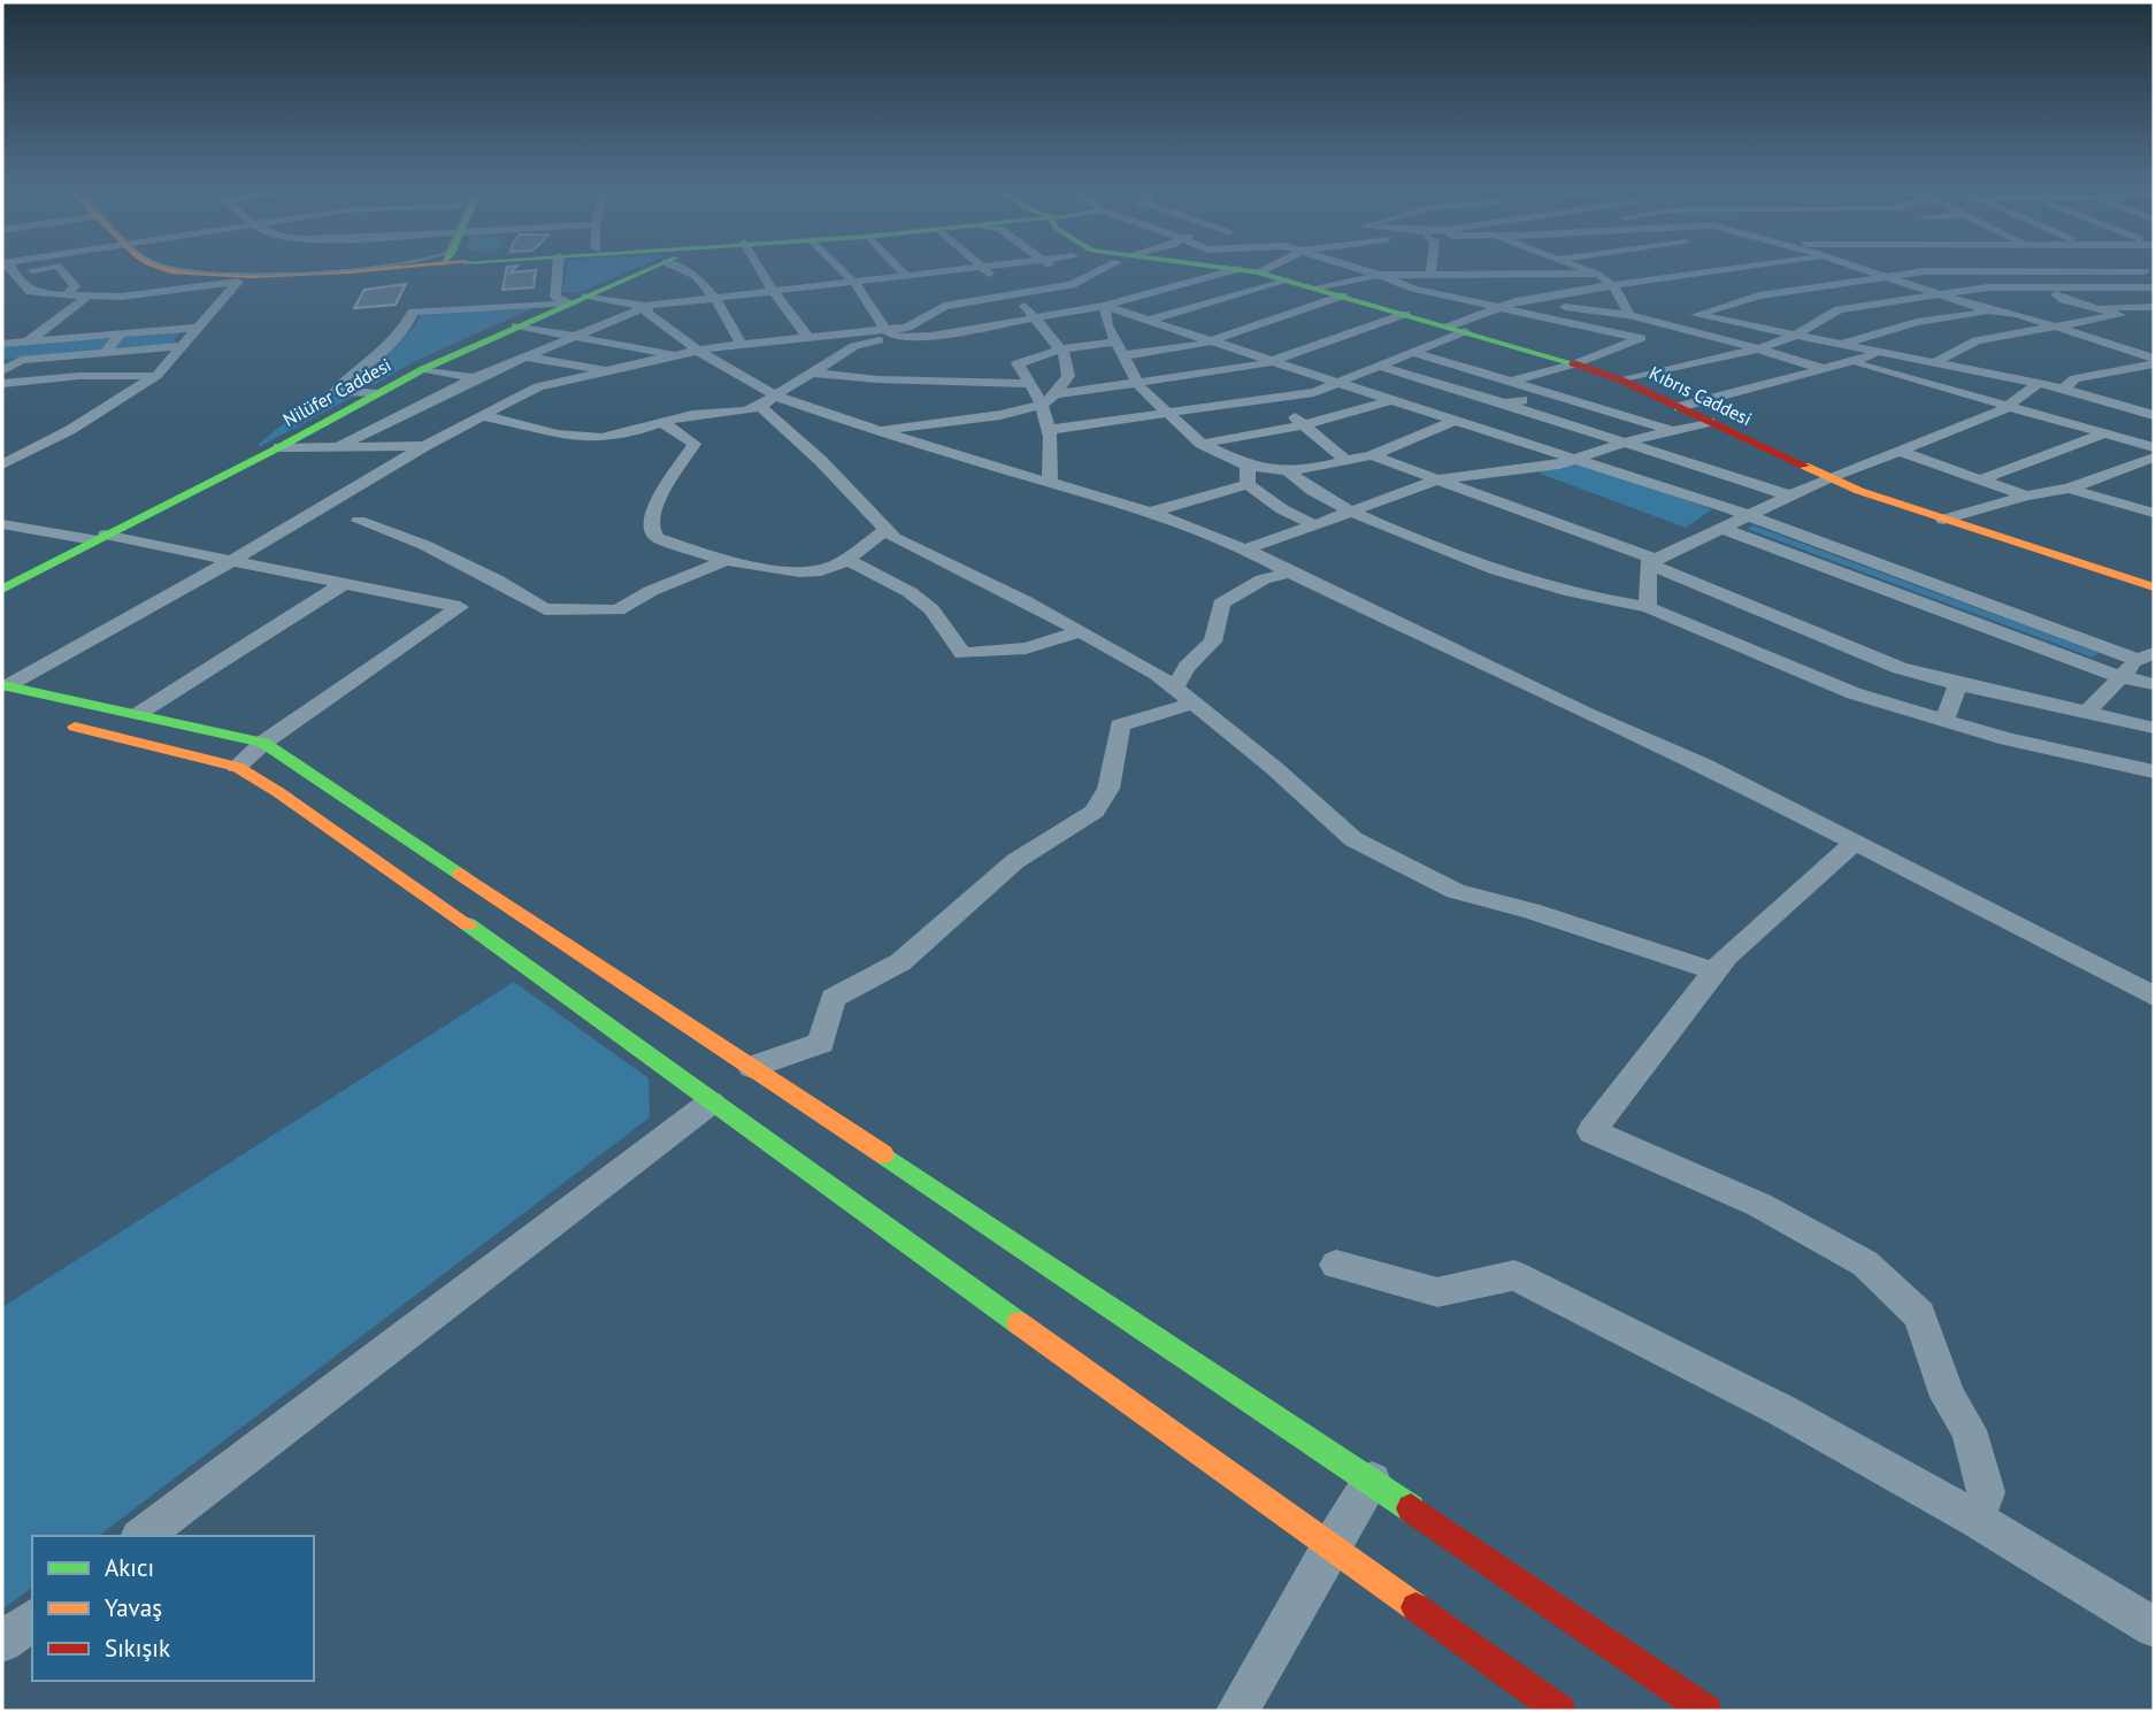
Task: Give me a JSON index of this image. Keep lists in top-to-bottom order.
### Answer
{
  "streets": {
    "main road": ["Nilüfer Caddesi", "Kıbrıs Caddesi"]
  },
  "legend": ["Akıcı", "Yavaş", "Sıkışık"]
}
